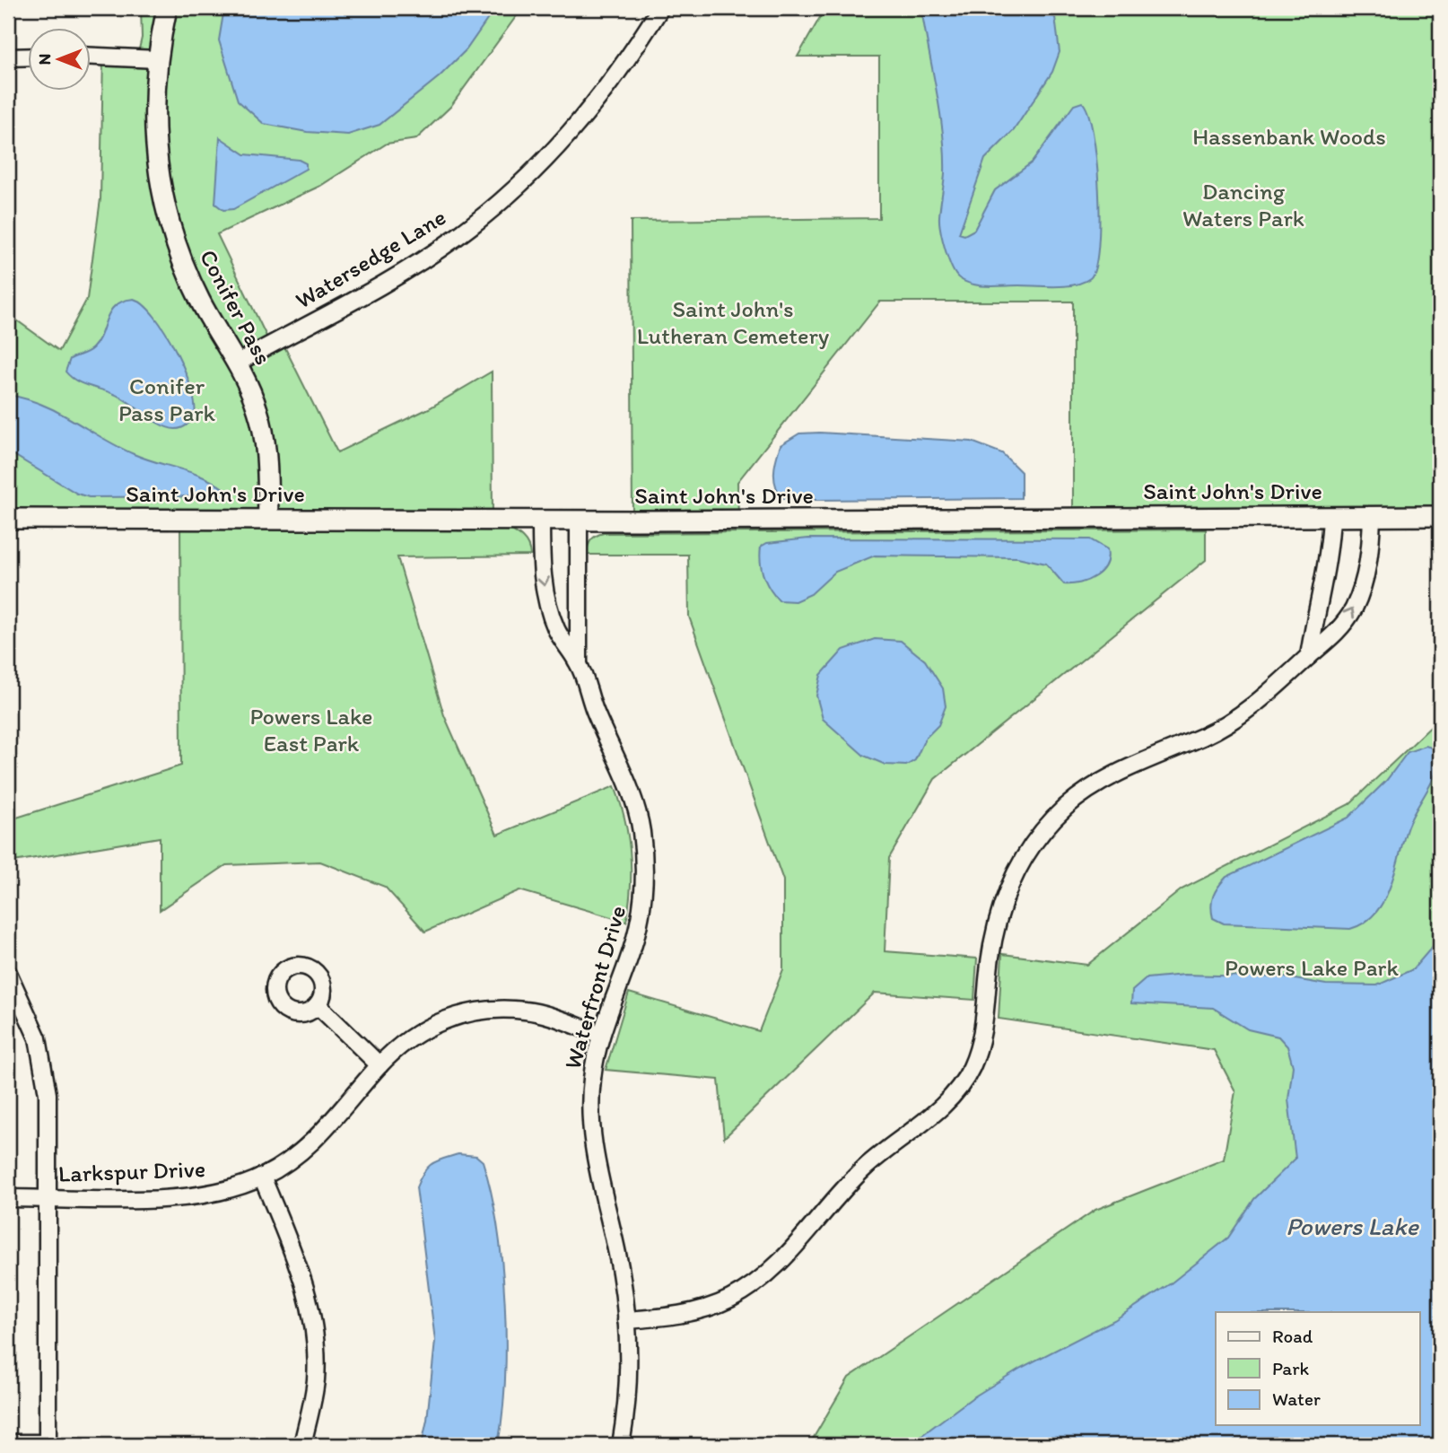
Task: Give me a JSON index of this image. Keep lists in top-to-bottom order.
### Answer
{
  "streets": {
    "street": [
      "Watersedge Lane",
      "Conifer Pass",
      "Saint John's Drive",
      "Waterfront Drive",
      "Larkspur Drive"
    ]
  },
  "crossings": [
    ["Watersedge Lane", "Conifer Pass"],
    ["Conifer Pass", "Saint John's Drive"],
    ["Saint John's Drive", "Waterfront Drive"],
    ["Waterfront Drive", "Larkspur Drive"]
  ],
  "water": ["Powers Lake"],
  "parks": [
    "Hassenbank Woods",
    "Dancing Waters Park",
    "Saint John's Lutheran Cemetery",
    "Conifer Pass Park",
    "Powers Lake East Park",
    "Powers Lake Park"
  ],
  "legend": ["Road", "Park", "Water"],
  "north": "left"
}
